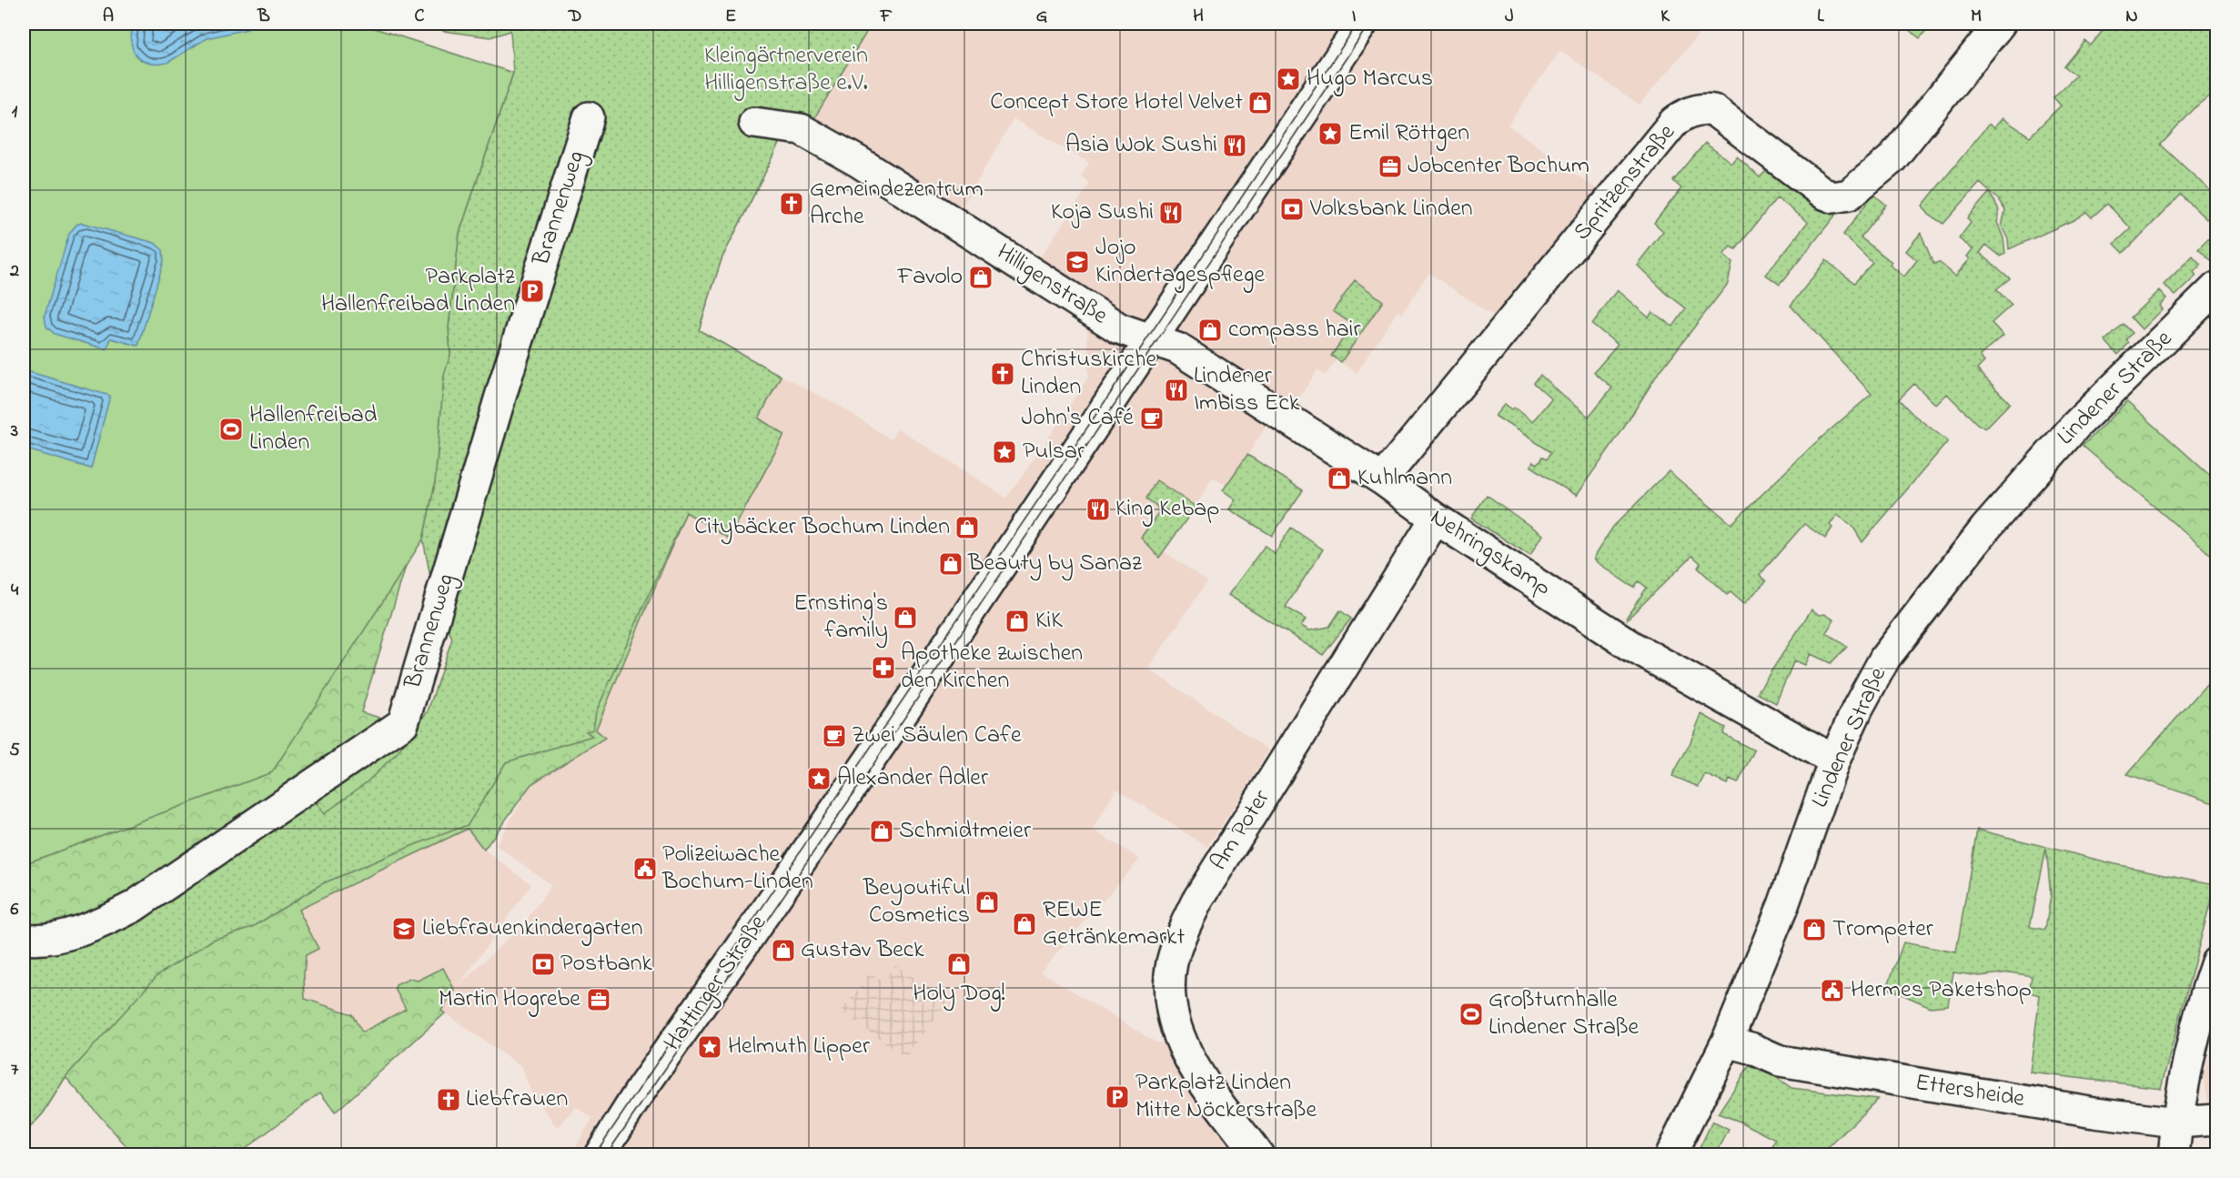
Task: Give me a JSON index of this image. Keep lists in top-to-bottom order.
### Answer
{
  "streets": {
    "street": [
      "Spritzenstraße",
      "Brannenweg",
      "Hilligenstraße",
      "Lindener Straße",
      "Nehringskamp",
      "Am Poter",
      "Hattinger Straße",
      "Ettersheide"
    ]
  },
  "crossings": [
    ["Spritzenstraße", "Nehringskamp"],
    ["Hilligenstraße", "Nehringskamp"],
    ["Hilligenstraße", "Hattinger Straße"],
    ["Lindener Straße", "Nehringskamp"],
    ["Lindener Straße", "Ettersheide"],
    ["Nehringskamp", "Am Poter"],
    ["Nehringskamp", "Hattinger Straße"]
  ],
  "parks": ["Kleingärtnerverein Hilligenstraße e.V."],
  "places": {
    "place": [
      "Hugo Marcus",
      "Emil Röttgen",
      "Pulsar",
      "Alexander Adler",
      "Helmuth Lipper"
    ],
    "shop": [
      "Concept Store Hotel Velvet",
      "Favolo",
      "compass hair",
      "Kuhlmann",
      "Citybäcker Bochum Linden",
      "Beauty by Sanaz",
      "Ernsting's family",
      "KiK",
      "Schmidtmeier",
      "Beyoutiful Cosmetics",
      "REWE Getränkemarkt",
      "Trompeter",
      "Gustav Beck",
      "Holy Dog!"
    ],
    "restaurant": [
      "Asia Wok Sushi",
      "Koja Sushi",
      "Lindener Imbiss Eck",
      "King Kebap"
    ],
    "office": ["Jobcenter Bochum", "Martin Hogrebe"],
    "church": ["Gemeindezentrum Arche", "Christuskirche Linden", "Liebfrauen"],
    "bank": ["Volksbank Linden", "Postbank"],
    "school or university": ["Jojo Kindertagespflege", "Liebfrauenkindergarten"],
    "parking": ["Parkplatz Hallenfreibad Linden", "Parkplatz Linden Mitte Nöckerstraße"],
    "cafe": ["John's Café", "Zwei Säulen Cafe"],
    "sports": ["Hallenfreibad Linden", "Großturnhalle Lindener Straße"],
    "pharmacy": ["Apotheke zwischen den Kirchen"],
    "public building": ["Polizeiwache Bochum-Linden", "Hermes Paketshop"]
  },
  "grid": {
    "columns": [
      "A",
      "B",
      "C",
      "D",
      "E",
      "F",
      "G",
      "H",
      "I",
      "J",
      "K",
      "L",
      "M",
      "N"
    ],
    "rows": [
      "1",
      "2",
      "3",
      "4",
      "5",
      "6",
      "7"
    ]
  }
}
